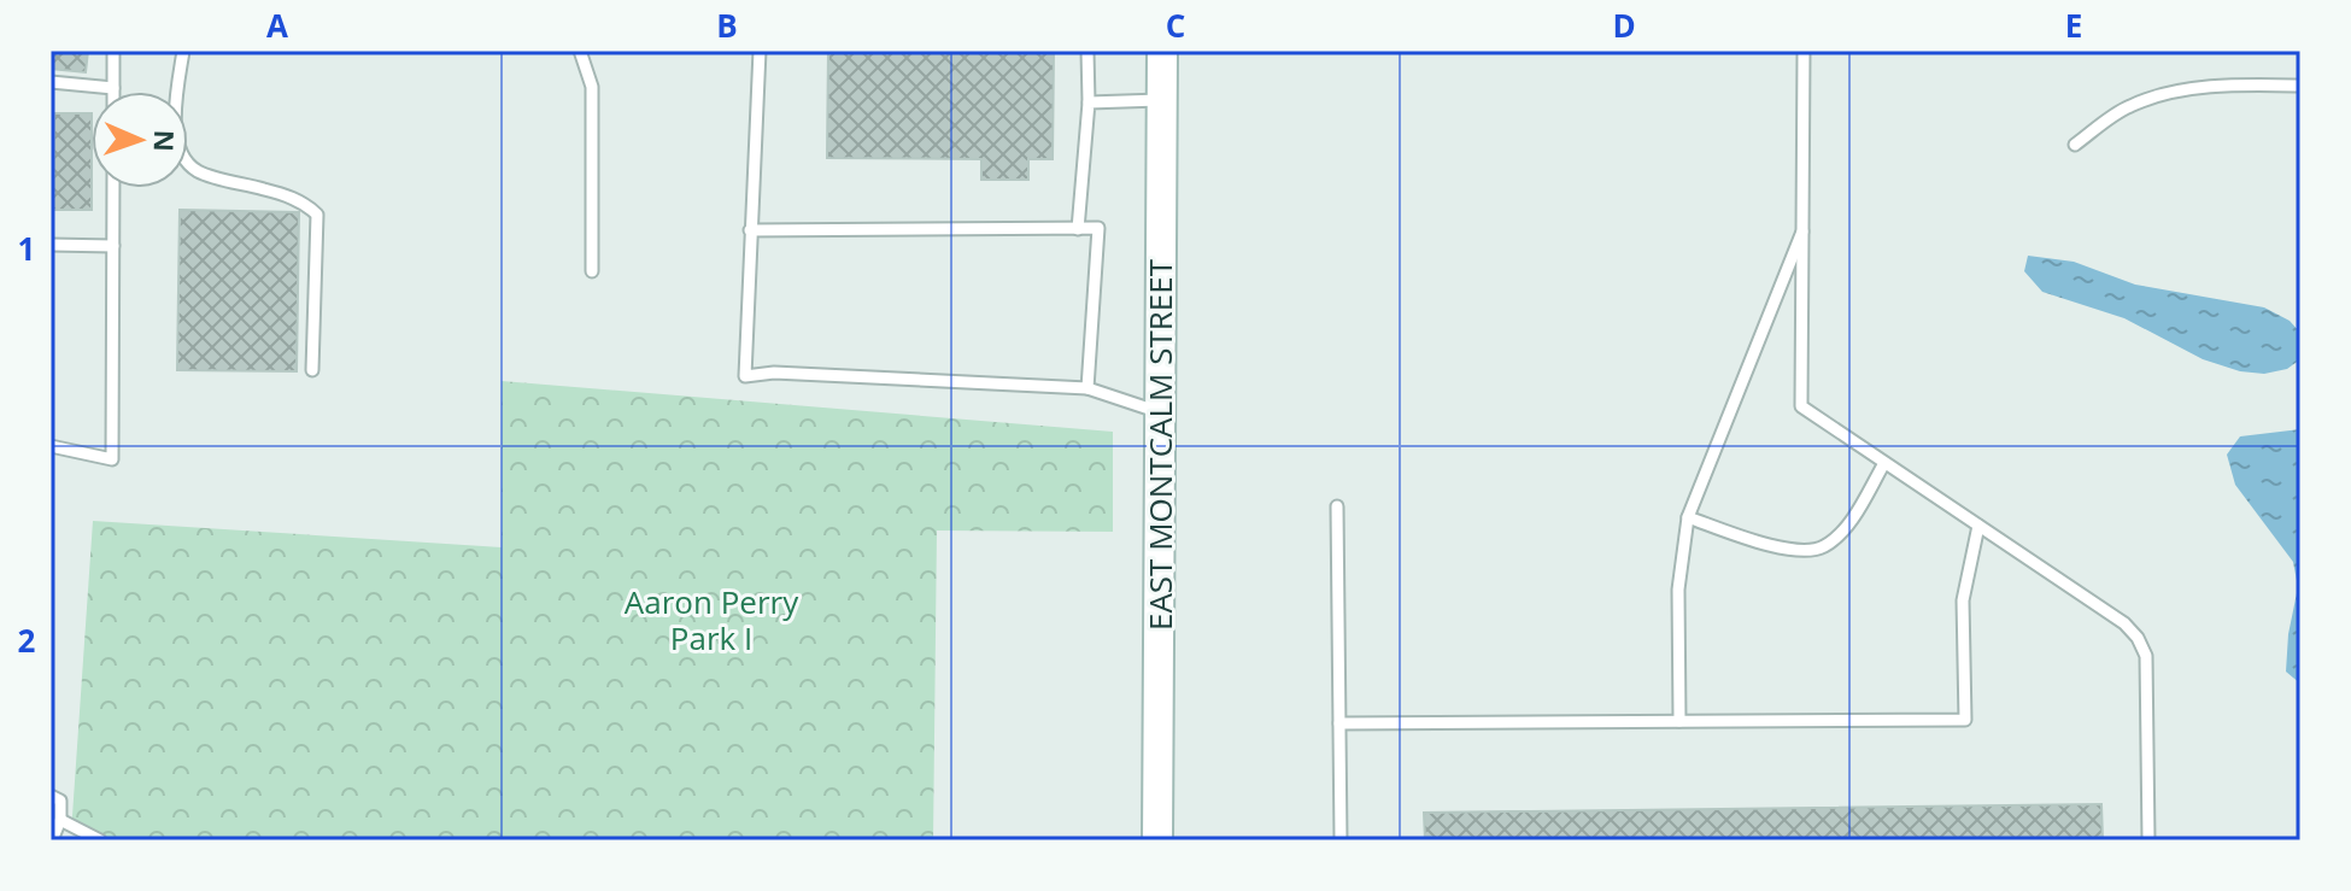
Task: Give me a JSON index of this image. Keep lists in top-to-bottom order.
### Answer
{
  "streets": {
    "main road": ["EAST MONTCALM STREET"]
  },
  "parks": ["Aaron Perry Park I"],
  "north": "right",
  "grid": {
    "columns": [
      "A",
      "B",
      "C",
      "D",
      "E"
    ],
    "rows": ["1", "2"]
  }
}
